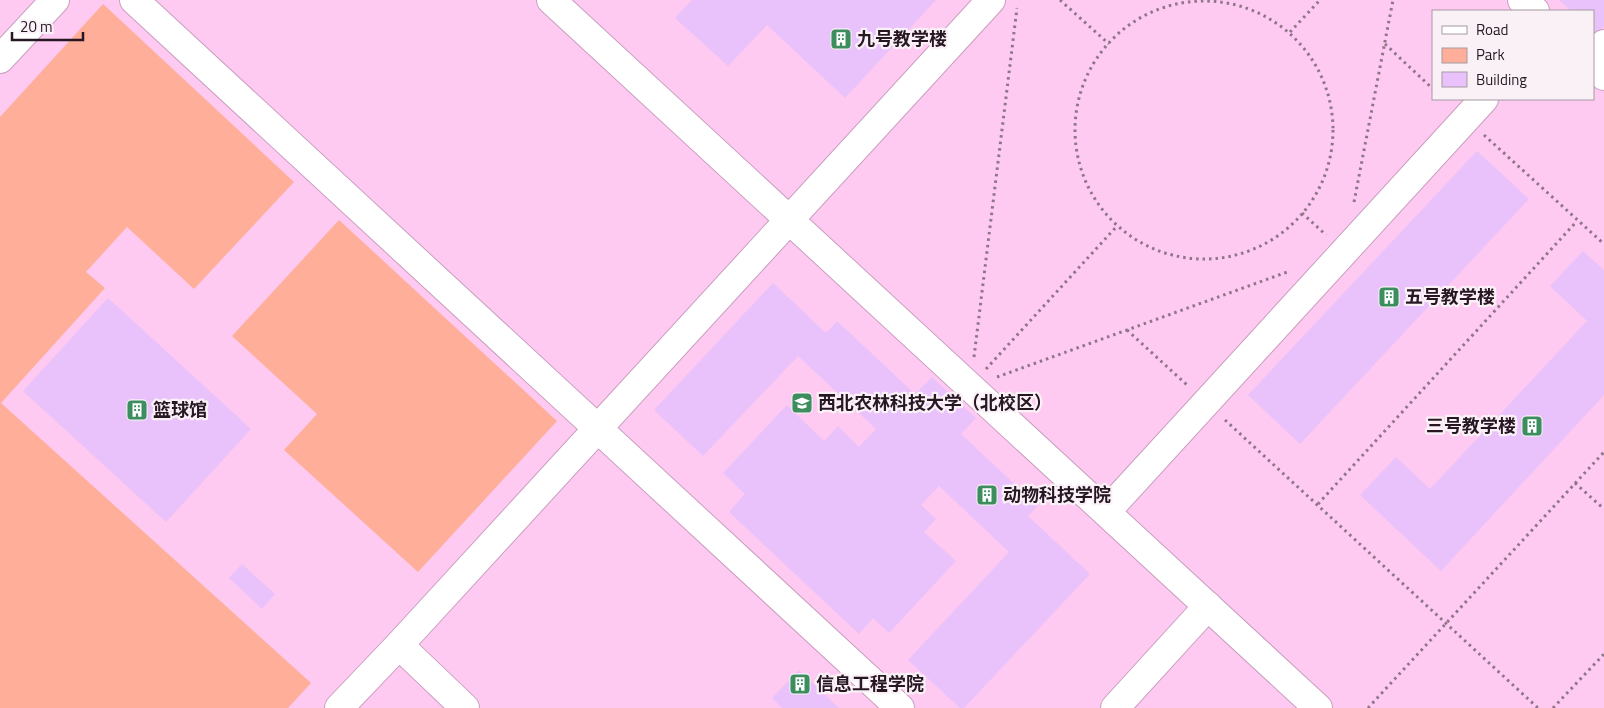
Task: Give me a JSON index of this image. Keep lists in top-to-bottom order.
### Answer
{
  "places": {
    "building": [
      "九号教学楼",
      "五号教学楼",
      "篮球馆",
      "三号教学楼",
      "动物科技学院",
      "信息工程学院"
    ],
    "school or university": ["西北农林科技大学（北校区）"]
  },
  "legend": ["Road", "Park", "Building"],
  "scale_bar": "20 m"
}
